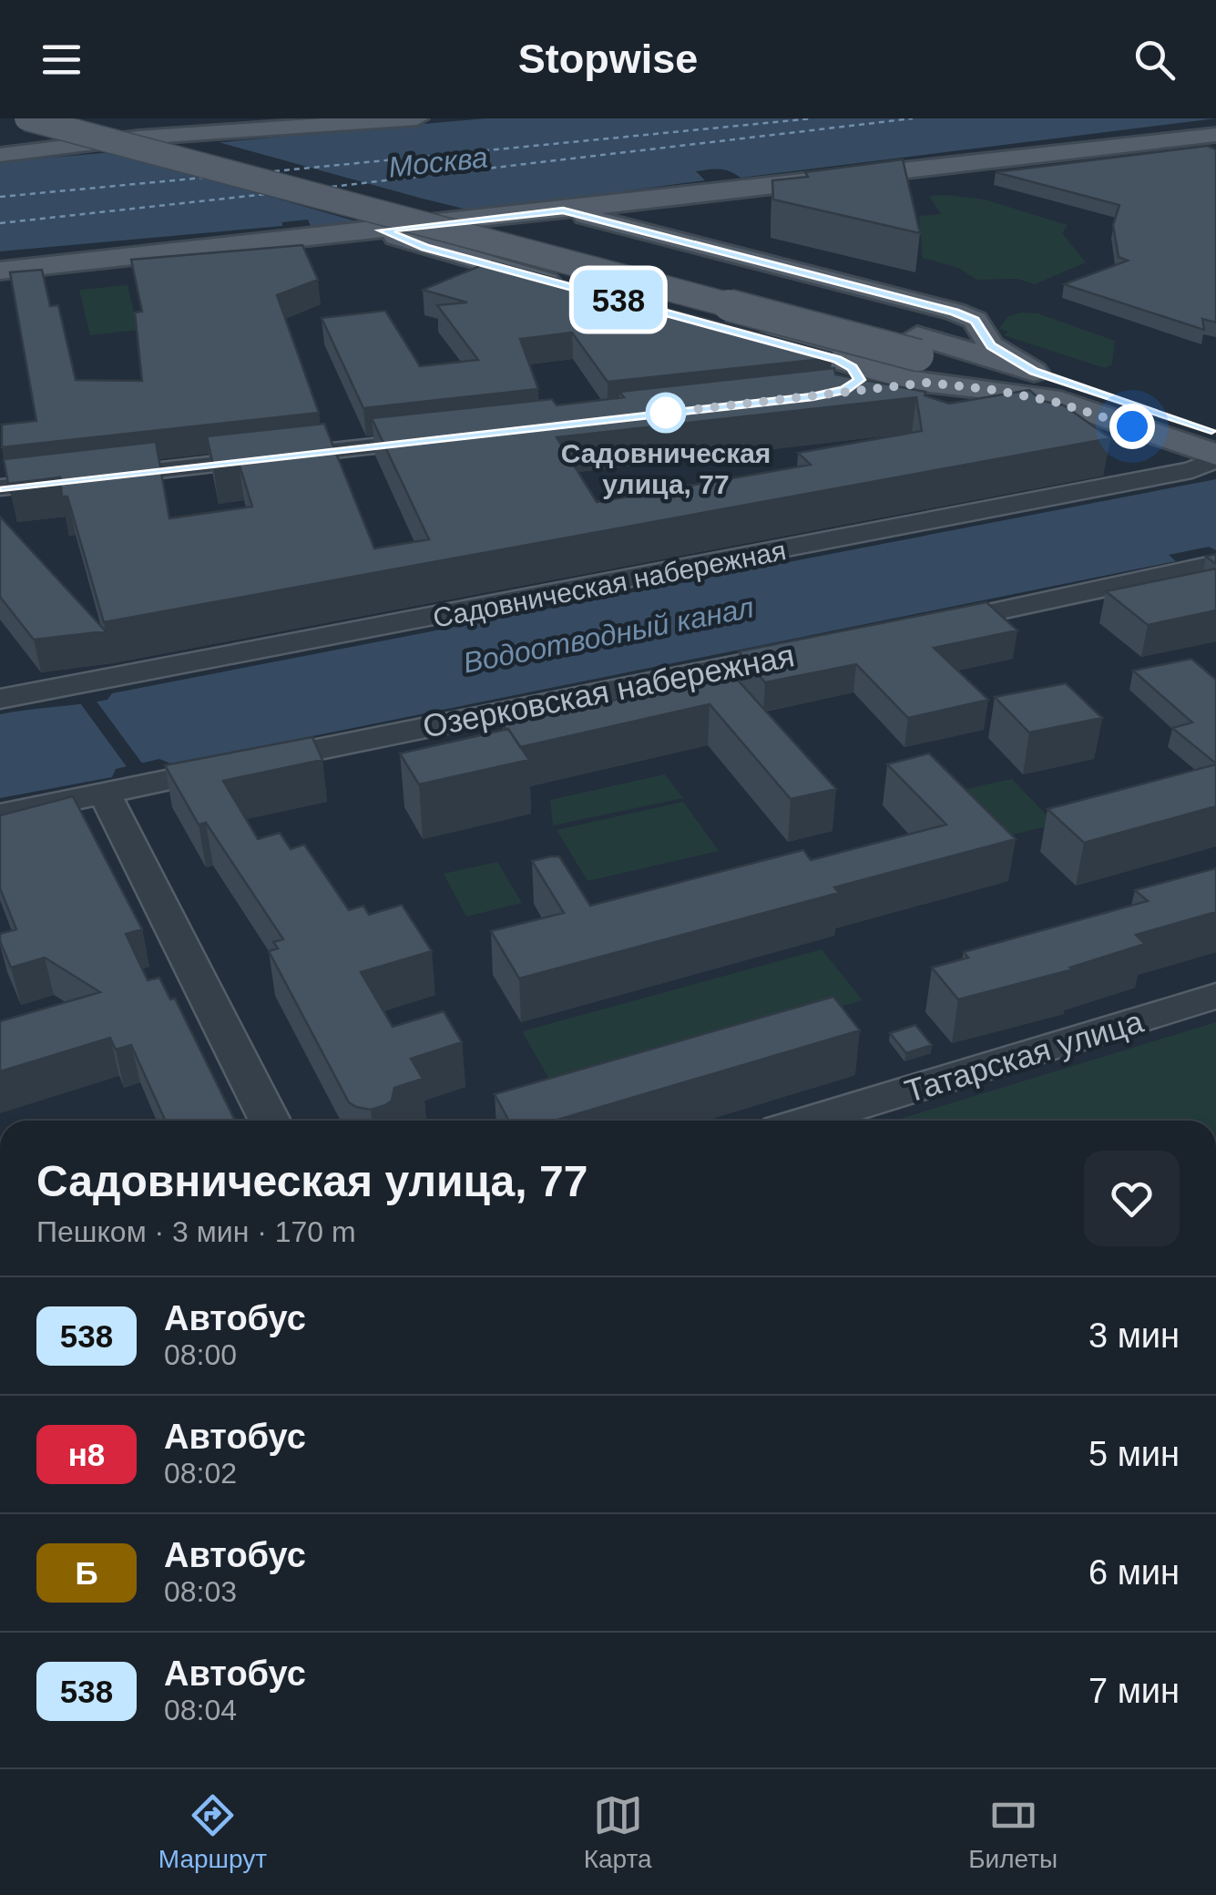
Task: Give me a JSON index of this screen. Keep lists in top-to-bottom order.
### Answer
{
  "streets": {
    "street": ["Садовническая набережная", "Озерковская набережная", "Татарская улица"]
  },
  "water": ["Москва", "Водоотводный канал"],
  "places": ["Садовническая улица, 77"],
  "lines": ["bus line 538"],
  "page": {
    "header": "Stopwise",
    "on_map": "538",
    "heading": ["Садовническая улица, 77", "Пешком · 3 мин · 170 m"],
    "list": [
      {
        "mark": "538",
        "name": "Автобус",
        "note": "08:00",
        "value": "3 мин"
      },
      {
        "mark": "н8",
        "name": "Автобус",
        "note": "08:02",
        "value": "5 мин"
      },
      {
        "mark": "Б",
        "name": "Автобус",
        "note": "08:03",
        "value": "6 мин"
      },
      {
        "mark": "538",
        "name": "Автобус",
        "note": "08:04",
        "value": "7 мин"
      }
    ],
    "tabs": ["Маршрут", "Карта", "Билеты"]
  }
}
